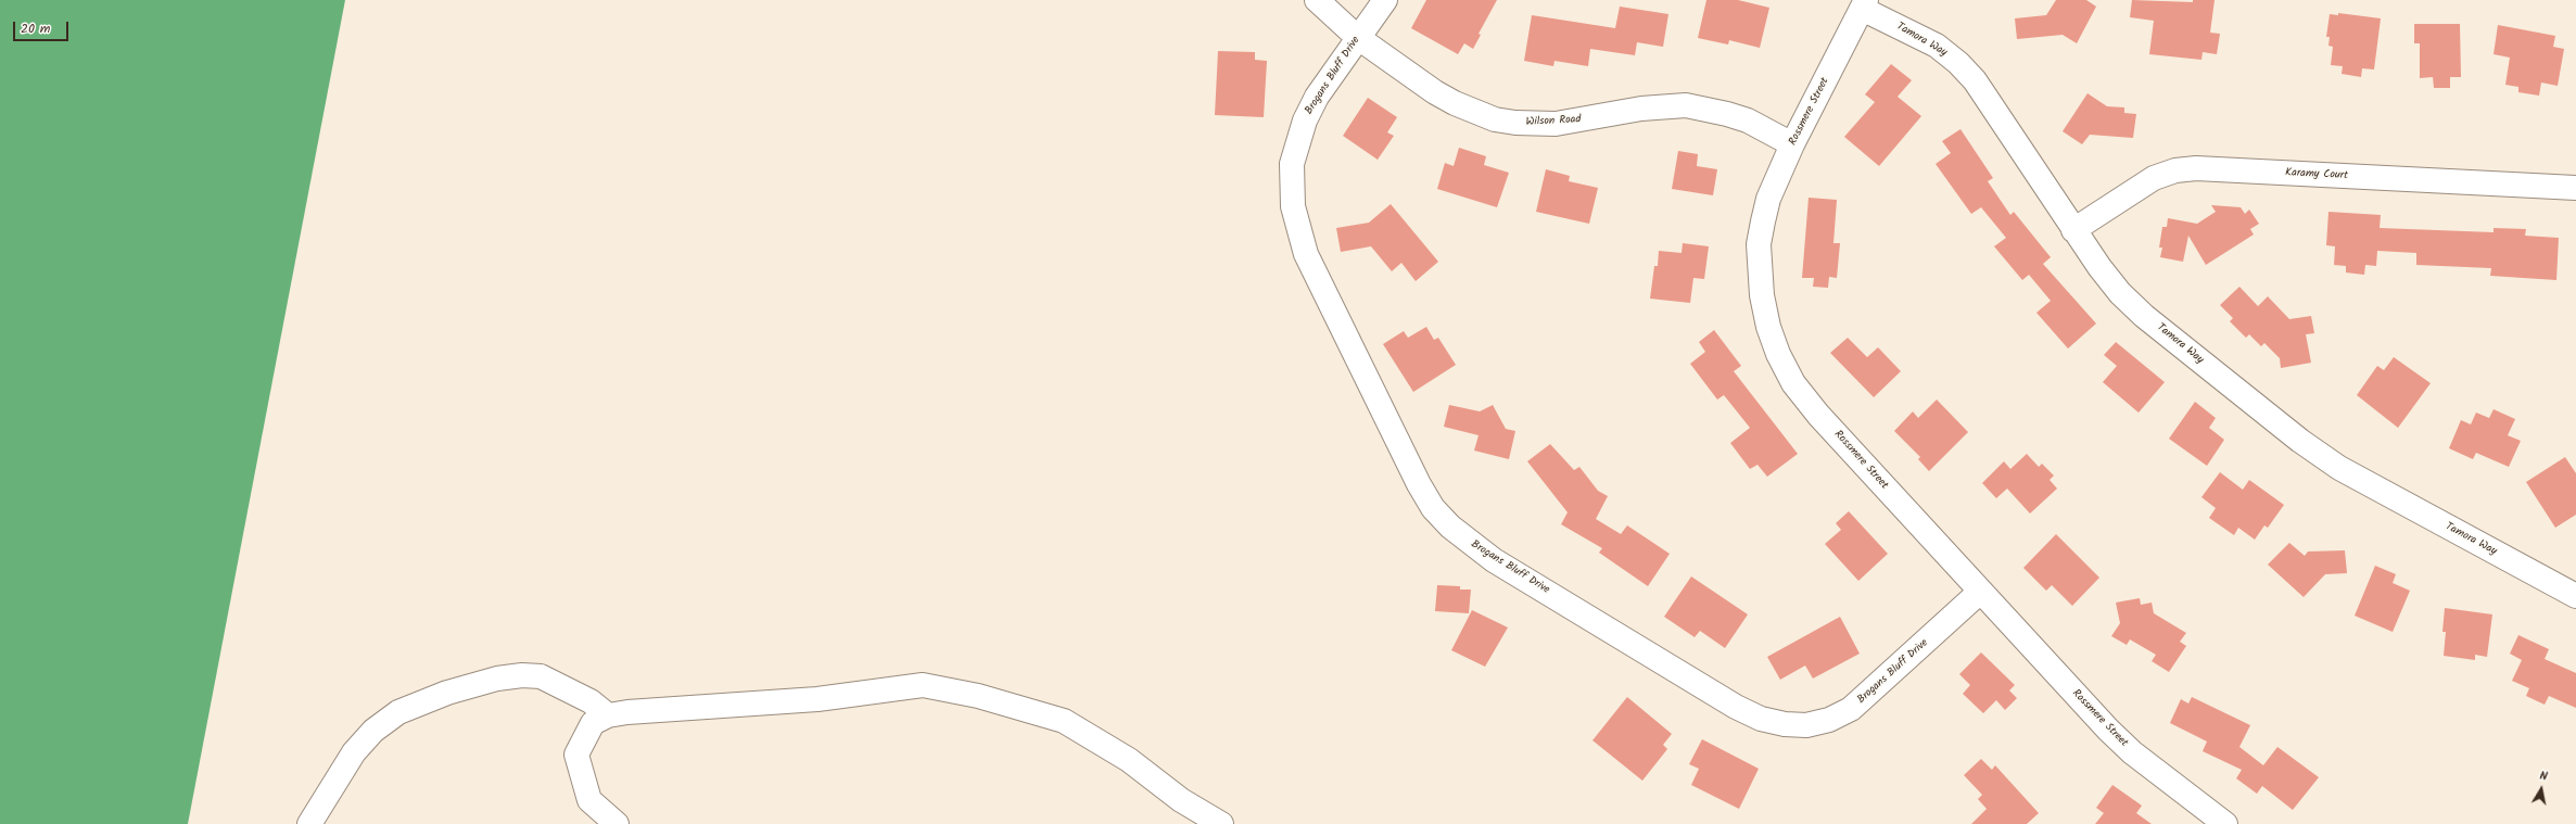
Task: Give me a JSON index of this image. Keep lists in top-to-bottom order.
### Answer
{
  "streets": {
    "street": [
      "Tamora Way",
      "Brogans Bluff Drive",
      "Rossmere Street",
      "Wilson Road",
      "Karamy Court"
    ]
  },
  "crossings": [
    ["Tamora Way", "Rossmere Street"],
    ["Tamora Way", "Karamy Court"],
    ["Brogans Bluff Drive", "Rossmere Street"],
    ["Brogans Bluff Drive", "Wilson Road"],
    ["Rossmere Street", "Wilson Road"]
  ],
  "scale_bar": "20 m",
  "north": "top"
}
